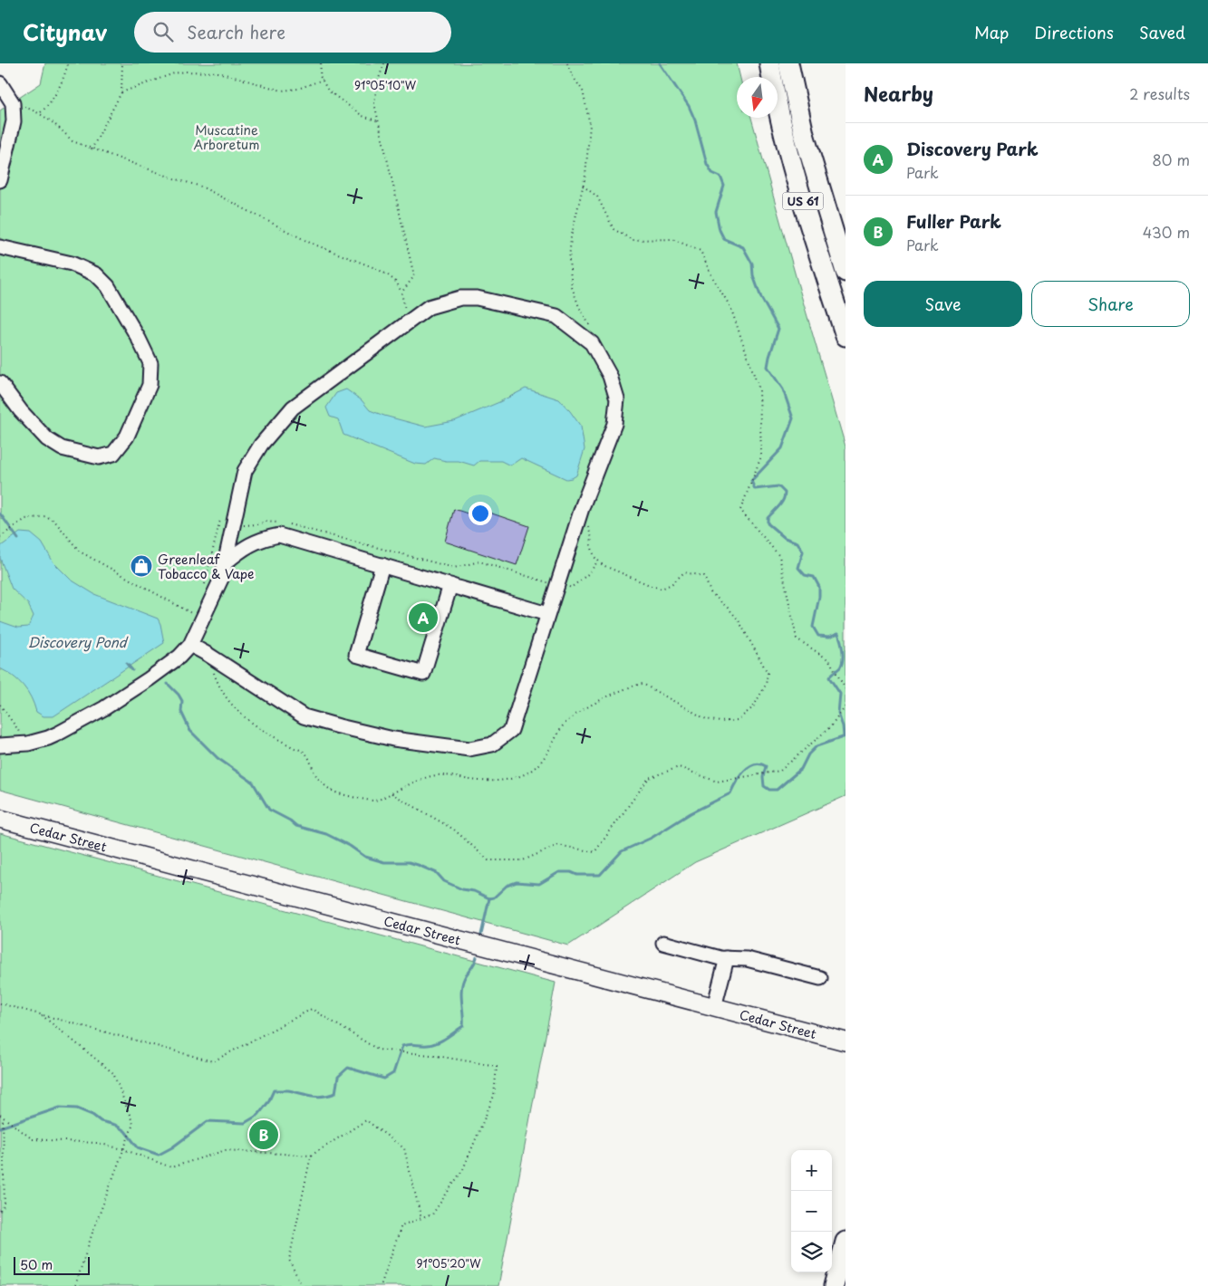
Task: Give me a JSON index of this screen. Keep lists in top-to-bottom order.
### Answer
{
  "streets": {
    "highway": ["US 61"],
    "main road": ["Cedar Street"]
  },
  "water": ["Discovery Pond"],
  "parks": ["Muscatine Arboretum"],
  "places": {
    "shop": ["Greenleaf Tobacco & Vape"]
  },
  "scale_bar": "50 m",
  "north": "bottom",
  "page": {
    "header": "Citynav",
    "search": "Search here",
    "nav": ["Map", "Directions", "Saved"],
    "heading": ["Nearby", "2 results"],
    "list": [
      {
        "mark": "A",
        "name": "Discovery Park",
        "note": "Park",
        "value": "80 m"
      },
      {
        "mark": "B",
        "name": "Fuller Park",
        "note": "Park",
        "value": "430 m"
      }
    ],
    "buttons": ["Save", "Share"],
    "pins": ["A", "B"],
    "map_buttons": ["+", "−"],
    "scale": "50 m"
  },
  "coordinates": ["91°05'10\"W", "91°05'20\"W"]
}
